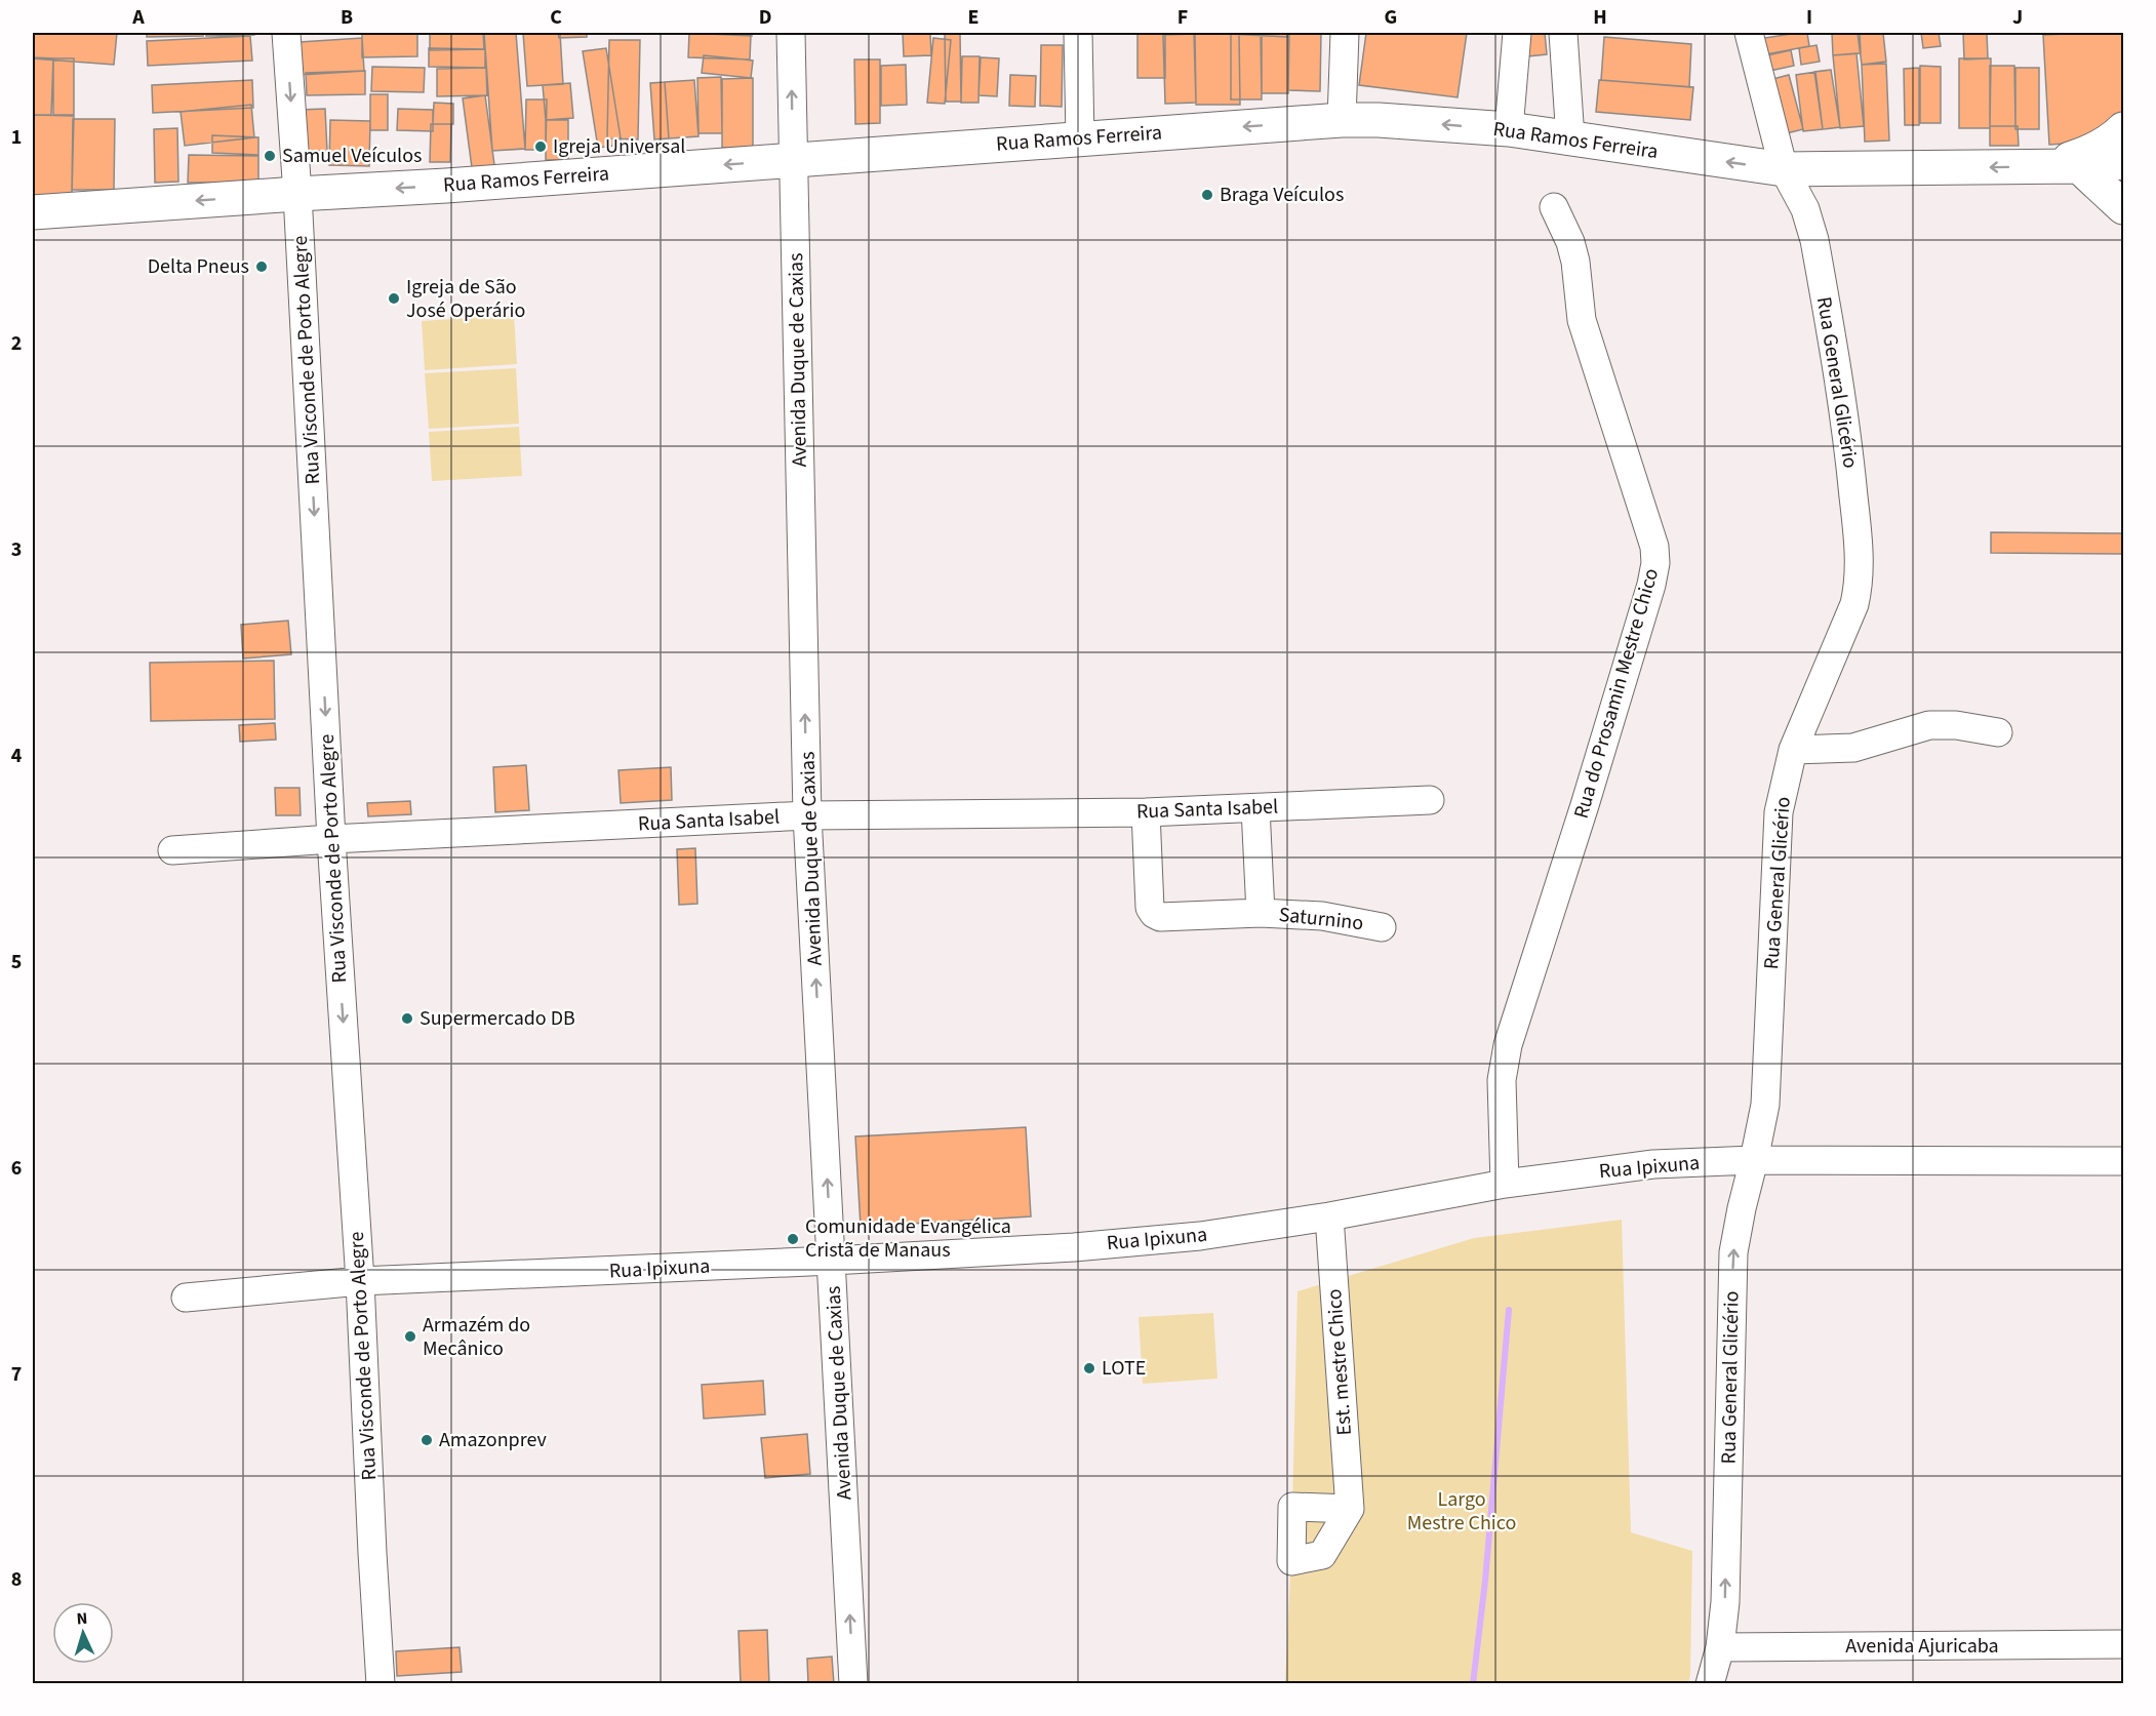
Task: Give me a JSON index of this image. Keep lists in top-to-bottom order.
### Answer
{
  "streets": {
    "main road": ["Rua Ramos Ferreira"],
    "street": [
      "Rua Visconde de Porto Alegre",
      "Avenida Duque de Caxias",
      "Rua General Glicério",
      "Rua do Prosamin Mestre Chico",
      "Rua Santa Isabel",
      "Saturnino",
      "Rua Ipixuna",
      "Est. mestre Chico",
      "Avenida Ajuricaba"
    ]
  },
  "crossings": [
    ["Rua Ramos Ferreira", "Rua Visconde de Porto Alegre"],
    ["Rua Ramos Ferreira", "Avenida Duque de Caxias"],
    ["Rua Ramos Ferreira", "Rua General Glicério"],
    ["Rua Visconde de Porto Alegre", "Rua Santa Isabel"],
    ["Rua Visconde de Porto Alegre", "Rua Ipixuna"],
    ["Avenida Duque de Caxias", "Rua Santa Isabel"],
    ["Avenida Duque de Caxias", "Rua Ipixuna"],
    ["Rua General Glicério", "Rua Ipixuna"],
    ["Rua General Glicério", "Avenida Ajuricaba"],
    ["Rua do Prosamin Mestre Chico", "Rua Ipixuna"],
    ["Rua Santa Isabel", "Saturnino"],
    ["Rua Ipixuna", "Est. mestre Chico"]
  ],
  "one_way": ["Rua Ramos Ferreira", "Rua Visconde de Porto Alegre", "Avenida Duque de Caxias"],
  "parks": ["Largo Mestre Chico"],
  "places": [
    "Igreja Universal",
    "Samuel Veículos",
    "Braga Veículos",
    "Delta Pneus",
    "Igreja de São José Operário",
    "Supermercado DB",
    "Comunidade Evangélica Cristã de Manaus",
    "Armazém do Mecânico",
    "LOTE",
    "Amazonprev"
  ],
  "north": "top",
  "grid": {
    "columns": [
      "A",
      "B",
      "C",
      "D",
      "E",
      "F",
      "G",
      "H",
      "I",
      "J"
    ],
    "rows": [
      "1",
      "2",
      "3",
      "4",
      "5",
      "6",
      "7",
      "8"
    ]
  }
}
